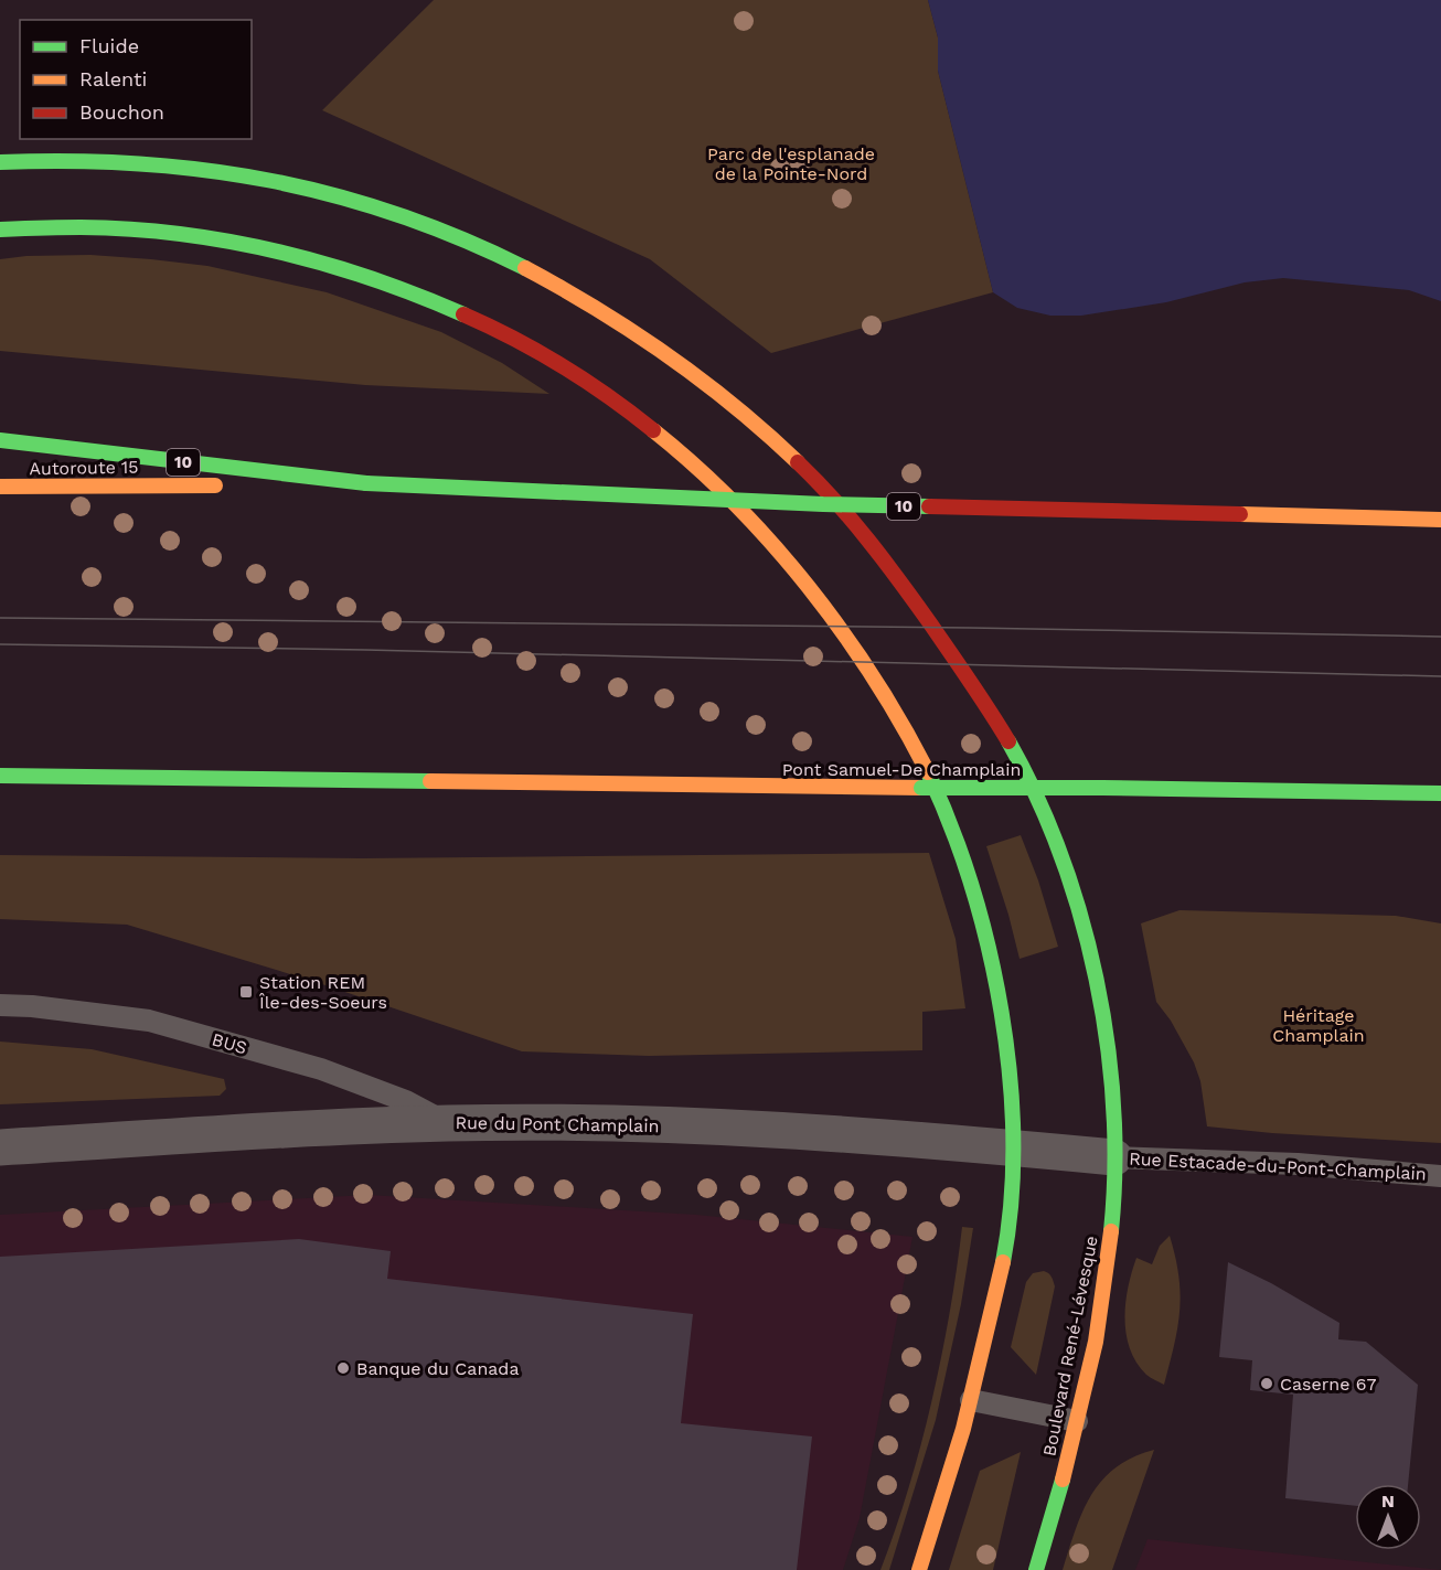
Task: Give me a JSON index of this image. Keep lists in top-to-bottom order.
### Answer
{
  "streets": {
    "main road": [
      "10",
      "Autoroute 15",
      "Pont Samuel-De Champlain",
      "Boulevard René-Lévesque"
    ],
    "street": ["Rue du Pont Champlain"],
    "lane": ["BUS", "Rue Estacade-du-Pont-Champlain"]
  },
  "crossings": [
    ["10", "Autoroute 15"],
    ["BUS", "Rue du Pont Champlain"],
    ["Rue du Pont Champlain", "Rue Estacade-du-Pont-Champlain"],
    ["Rue du Pont Champlain", "Boulevard René-Lévesque"],
    ["Rue Estacade-du-Pont-Champlain", "Boulevard René-Lévesque"]
  ],
  "parks": ["Parc de l'esplanade de la Pointe-Nord", "Héritage Champlain"],
  "places": {
    "transit": ["Station REM Île-des-Soeurs"],
    "other": ["Banque du Canada", "Caserne 67"]
  },
  "legend": ["Fluide", "Ralenti", "Bouchon"],
  "north": "top"
}
